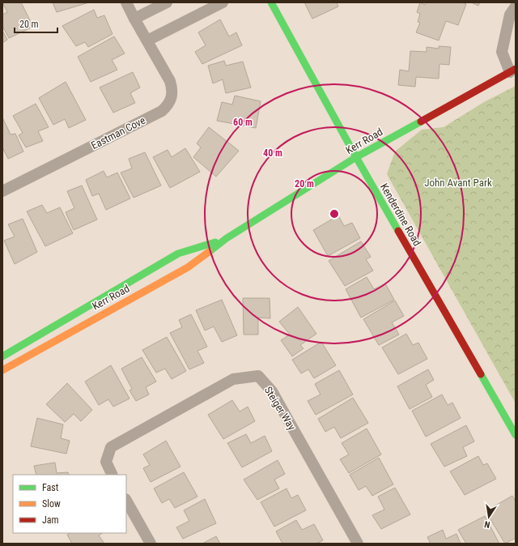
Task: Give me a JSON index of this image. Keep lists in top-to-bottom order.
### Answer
{
  "streets": {
    "street": [
      "Eastman Cove",
      "Kerr Road",
      "Kenderdine Road",
      "Steiger Way"
    ]
  },
  "crossings": [
    ["Kerr Road", "Kenderdine Road"]
  ],
  "parks": ["John Avant Park"],
  "legend": ["Fast", "Slow", "Jam"],
  "scale_bar": "20 m",
  "north": "bottom",
  "rings": ["60 m", "40 m", "20 m"]
}
